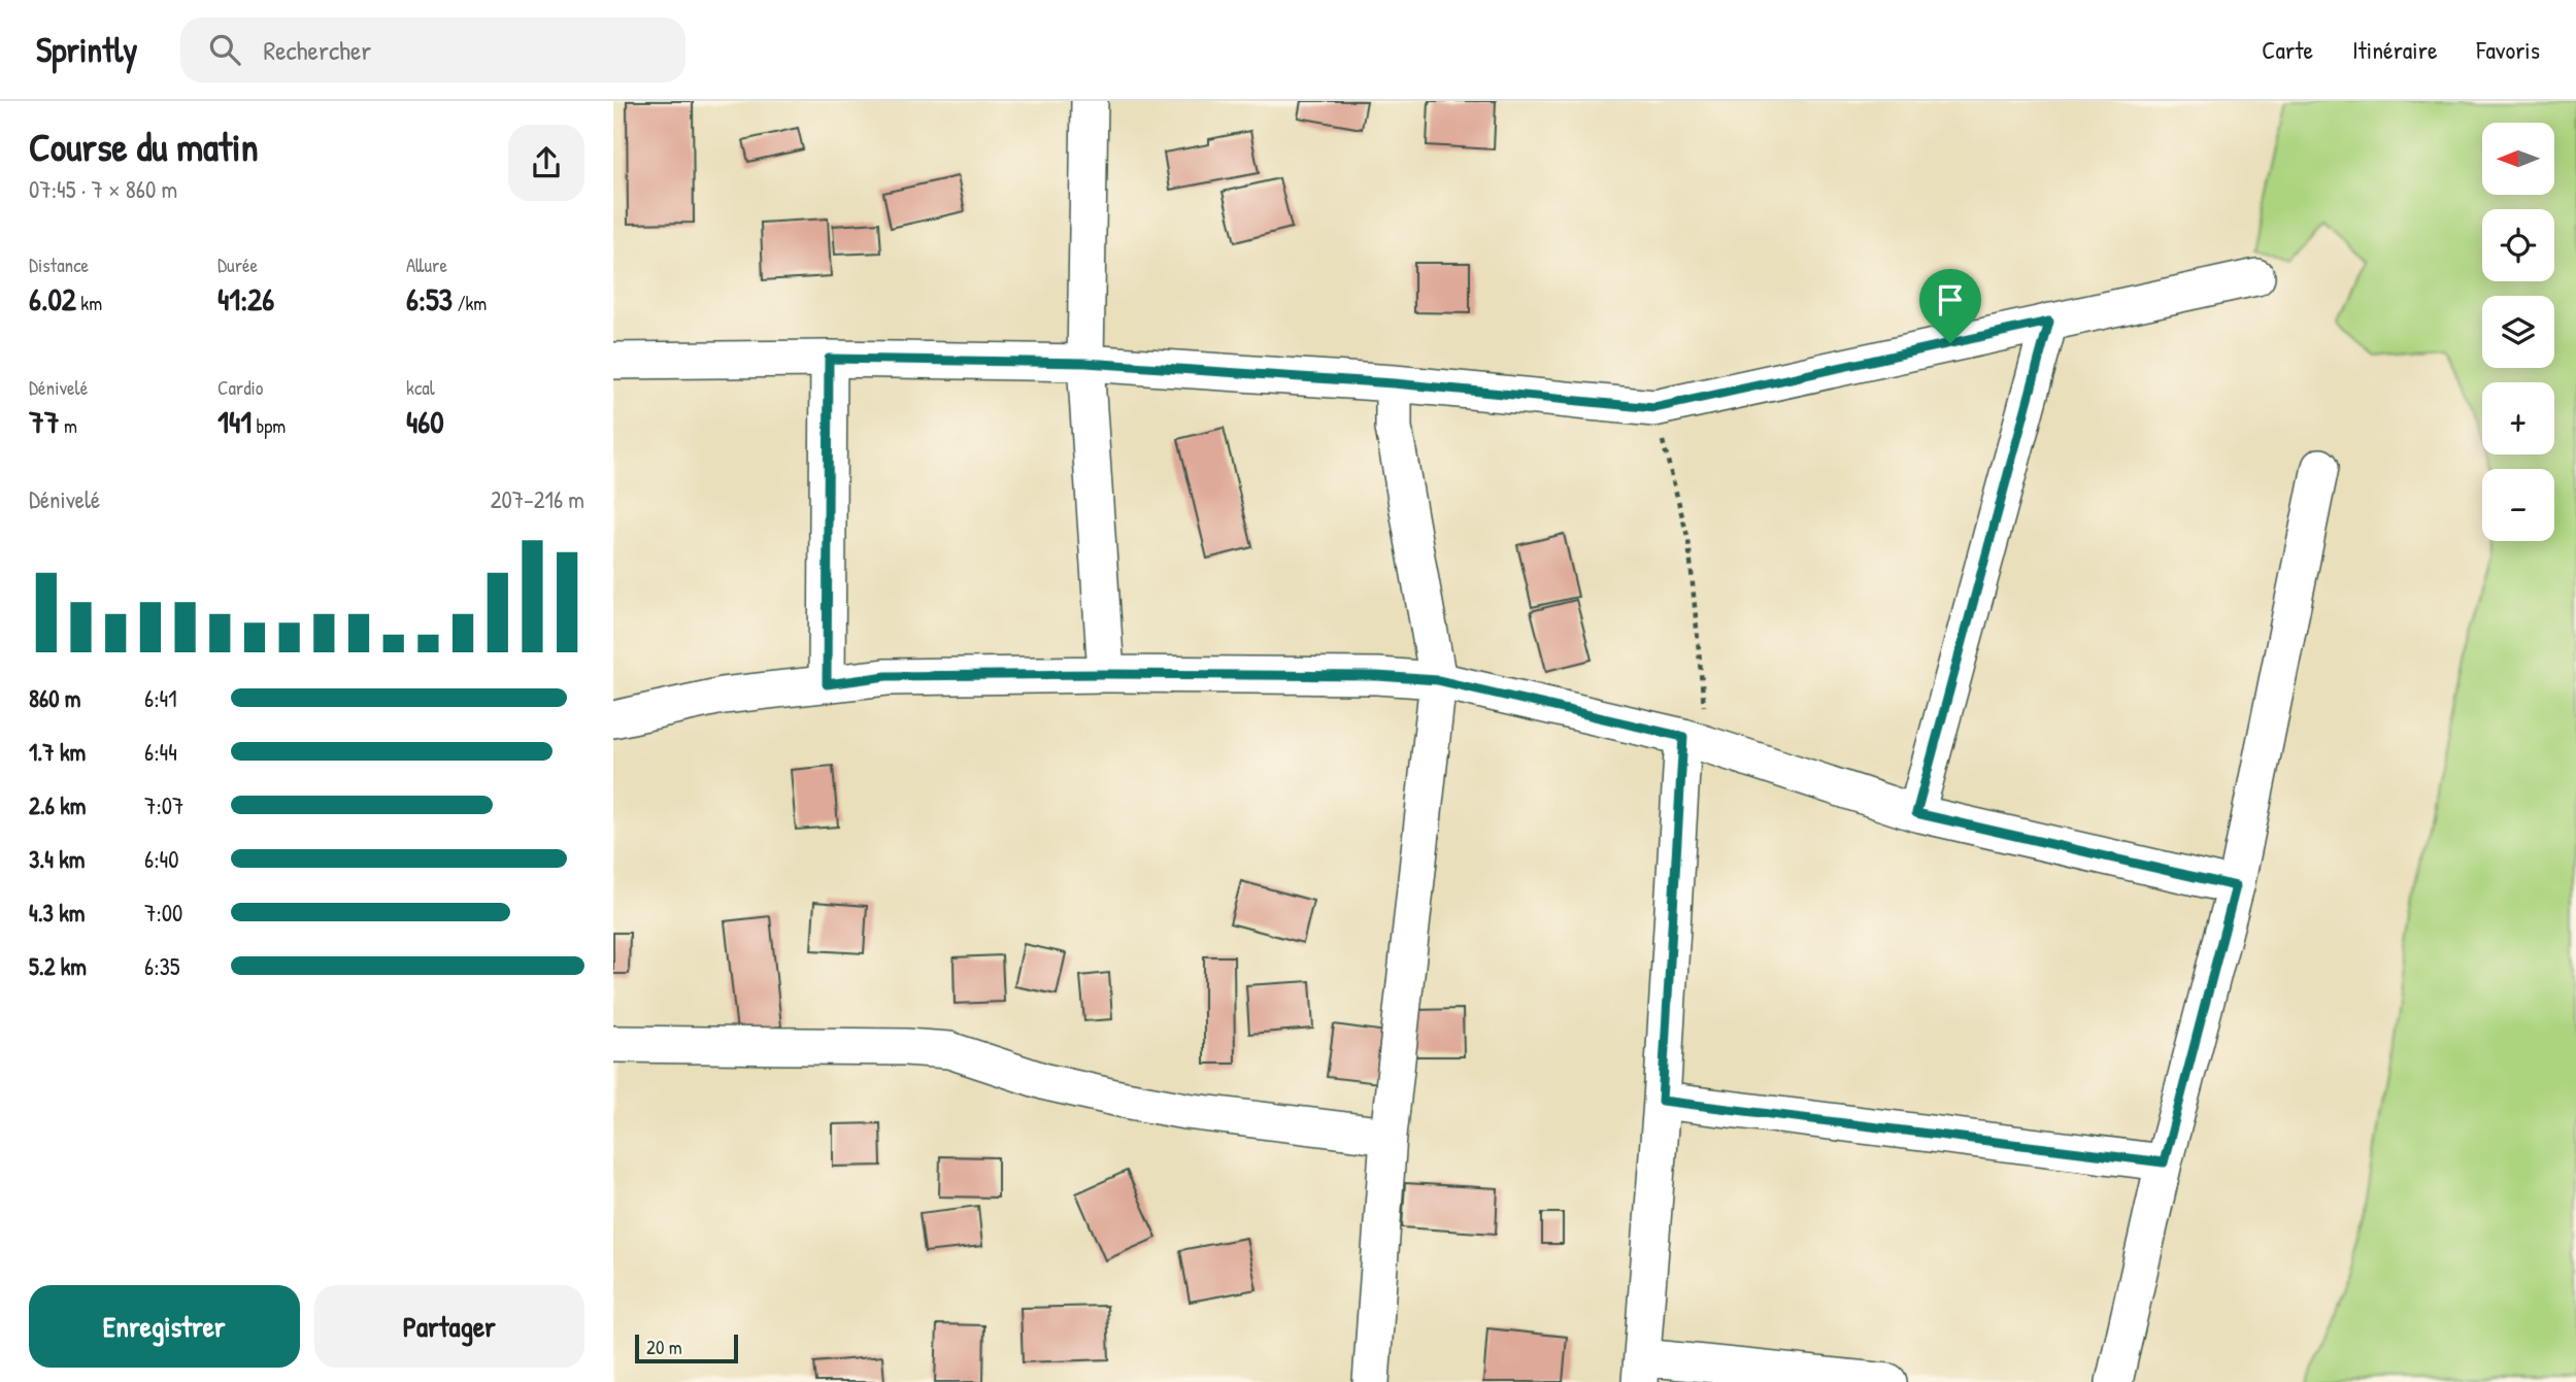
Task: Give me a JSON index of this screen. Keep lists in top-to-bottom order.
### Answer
{
  "scale_bar": "20 m",
  "north": "left",
  "page": {
    "header": "Sprintly",
    "search": "Rechercher",
    "nav": ["Carte", "Itinéraire", "Favoris"],
    "heading": ["Course du matin", "07:45 · 7 × 860 m"],
    "map_buttons": ["+", "−"],
    "stats": [
      ["Distance", "6.02 km"],
      ["Durée", "41:26"],
      ["Allure", "6:53 /km"],
      ["Dénivelé", "77 m"],
      ["Cardio", "141 bpm"],
      ["kcal", "460"]
    ],
    "chart": ["Dénivelé", "207–216 m"],
    "list": [
      {
        "name": "860 m",
        "note": "6:41"
      },
      {
        "name": "1.7 km",
        "note": "6:44"
      },
      {
        "name": "2.6 km",
        "note": "7:07"
      },
      {
        "name": "3.4 km",
        "note": "6:40"
      },
      {
        "name": "4.3 km",
        "note": "7:00"
      },
      {
        "name": "5.2 km",
        "note": "6:35"
      }
    ],
    "buttons": ["Enregistrer", "Partager"],
    "scale": "20 m"
  }
}
